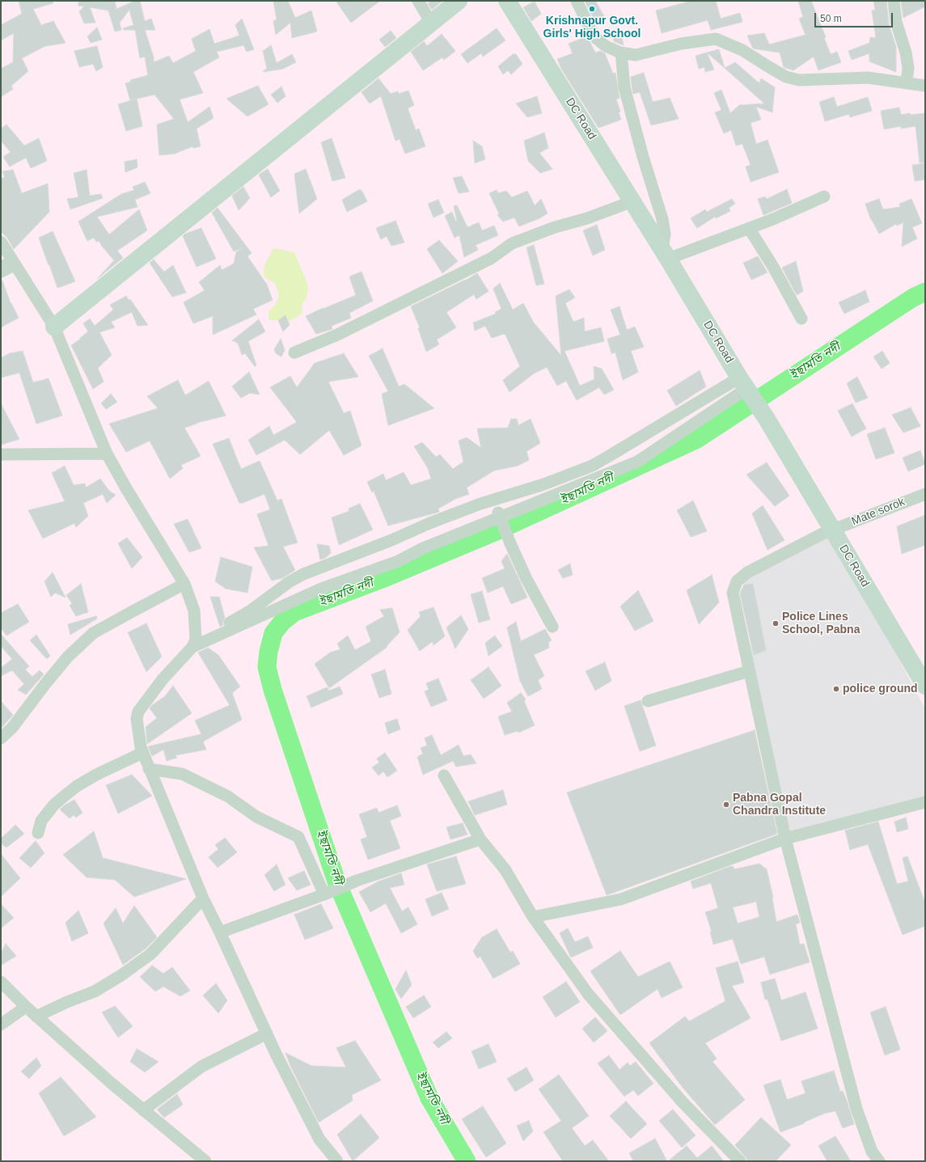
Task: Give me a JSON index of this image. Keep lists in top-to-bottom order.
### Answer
{
  "streets": {
    "street": ["DC Road", "Mate sorok"]
  },
  "crossings": [
    ["DC Road", "Mate sorok"]
  ],
  "water": ["ইছামতি নদী"],
  "places": [
    "Krishnapur Govt. Girls' High School",
    "Police Lines School, Pabna",
    "police ground",
    "Pabna Gopal Chandra Institute"
  ],
  "scale_bar": "50 m"
}
